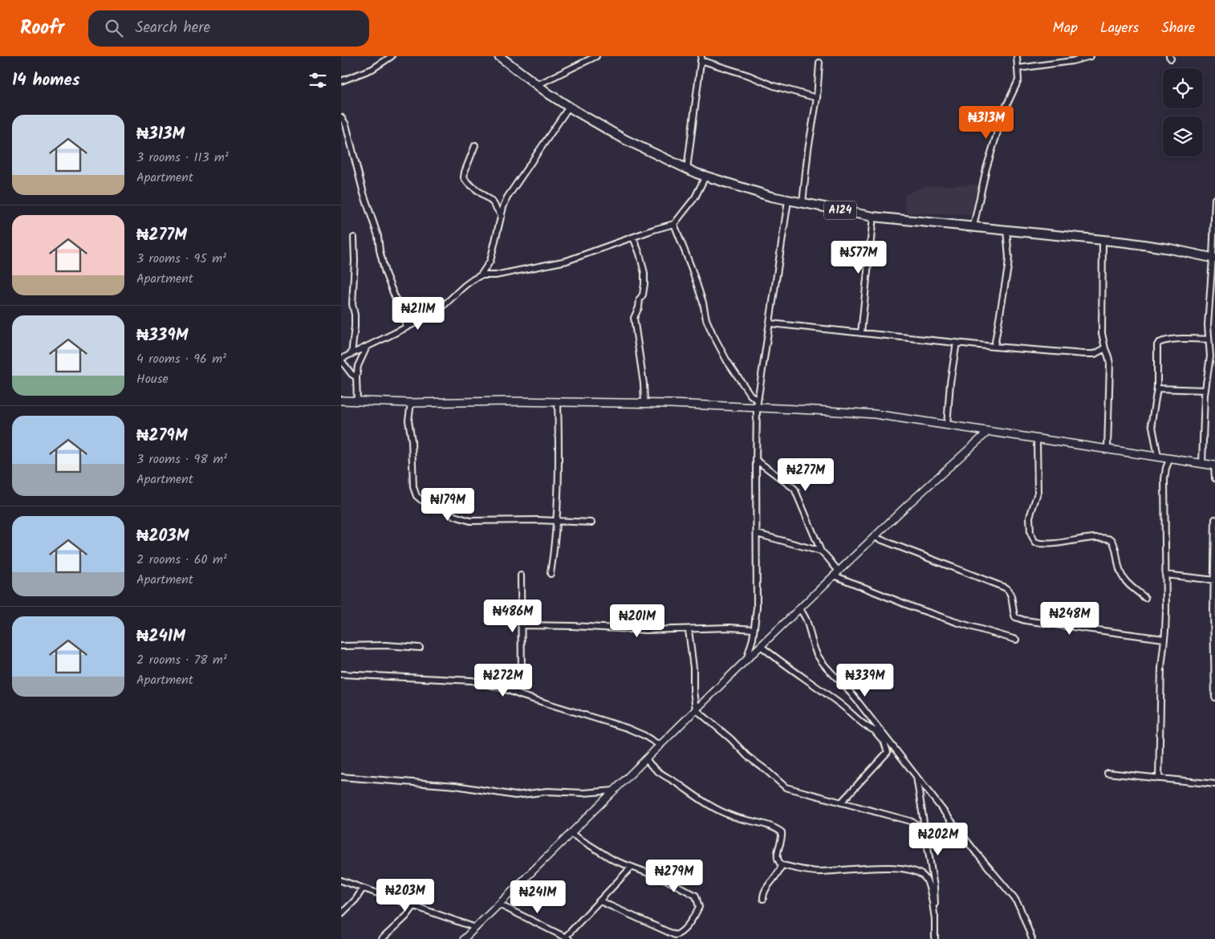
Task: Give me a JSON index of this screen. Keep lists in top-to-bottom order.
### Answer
{
  "streets": {
    "highway": ["A124"]
  },
  "page": {
    "header": "Roofr",
    "search": "Search here",
    "nav": ["Map", "Layers", "Share"],
    "heading": "14 homes",
    "list": [
      {
        "name": "₦313M",
        "note": "3 rooms · 113 m² · Apartment"
      },
      {
        "name": "₦277M",
        "note": "3 rooms · 95 m² · Apartment"
      },
      {
        "name": "₦339M",
        "note": "4 rooms · 96 m² · House"
      },
      {
        "name": "₦279M",
        "note": "3 rooms · 98 m² · Apartment"
      },
      {
        "name": "₦203M",
        "note": "2 rooms · 60 m² · Apartment"
      },
      {
        "name": "₦241M",
        "note": "2 rooms · 78 m² · Apartment"
      }
    ],
    "price": [
      "₦313M",
      "₦577M",
      "₦211M",
      "₦277M",
      "₦179M",
      "₦486M",
      "₦248M",
      "₦201M",
      "₦272M",
      "₦339M",
      "₦202M",
      "₦279M",
      "₦203M",
      "₦241M"
    ]
  }
}
